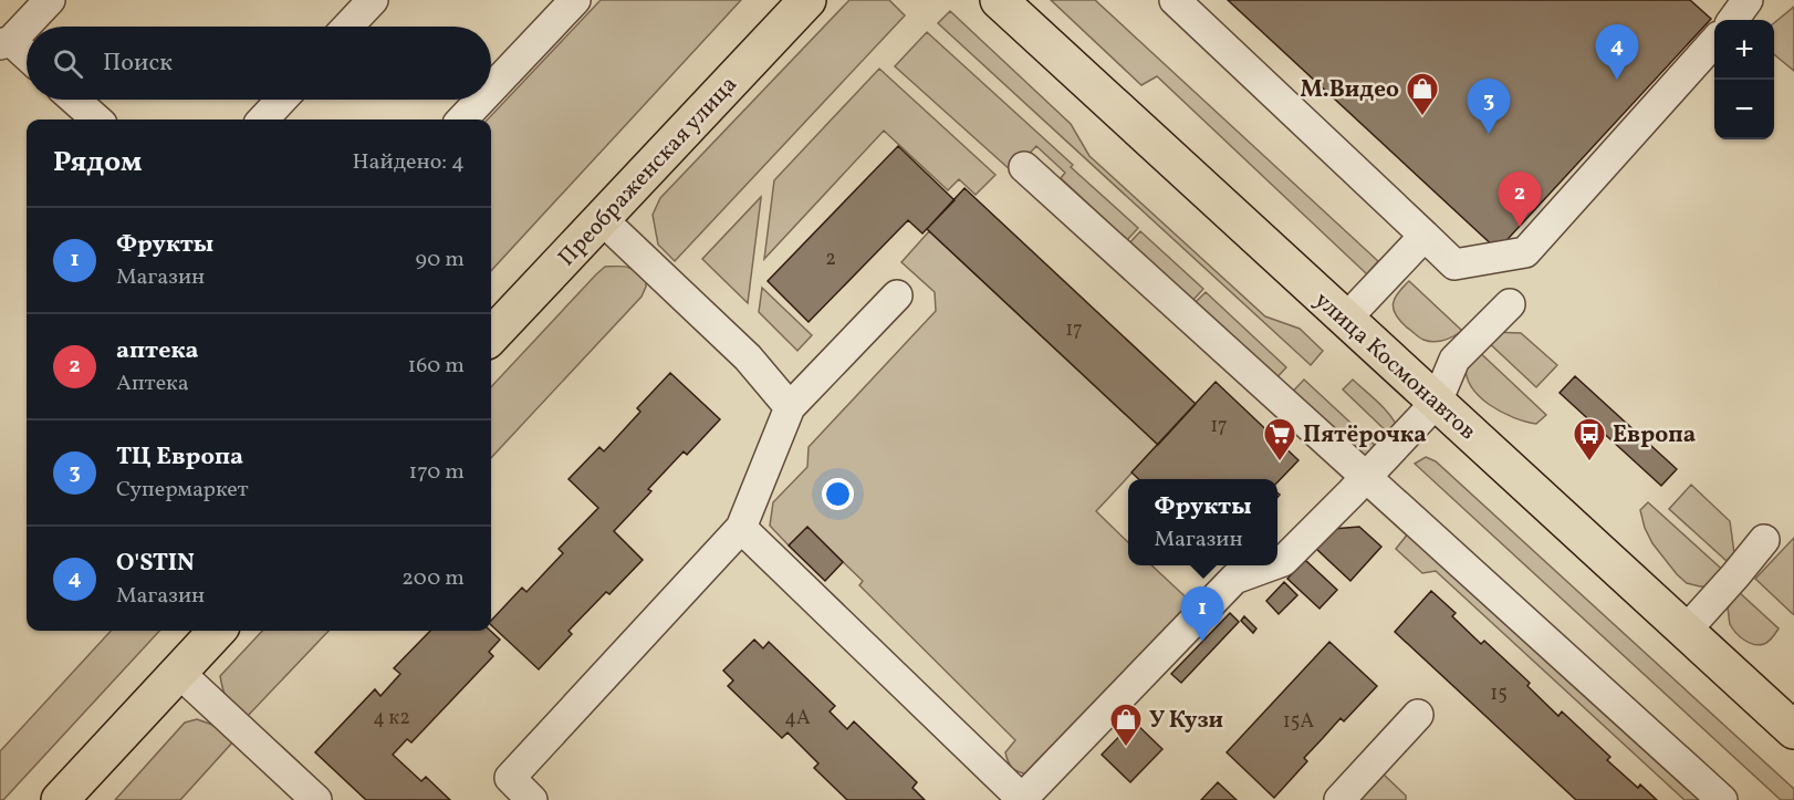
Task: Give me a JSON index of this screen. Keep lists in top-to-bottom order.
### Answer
{
  "streets": {
    "main road": ["Преображенская улица", "улица Космонавтов"]
  },
  "places": {
    "shop": ["М.Видео", "У Кузи"],
    "supermarket": ["Пятёрочка"],
    "bus stop": ["Европа"]
  },
  "house_numbers": [
    "2",
    "17",
    "17",
    "15",
    "4 к2",
    "4А",
    "15А"
  ],
  "page": {
    "map_buttons": ["+", "−"],
    "pins": [
      "4",
      "3",
      "2",
      "1"
    ],
    "search": "Поиск",
    "heading": ["Рядом", "Найдено: 4"],
    "list": [
      {
        "mark": "1",
        "name": "Фрукты",
        "note": "Магазин",
        "value": "90 m"
      },
      {
        "mark": "2",
        "name": "аптека",
        "note": "Аптека",
        "value": "160 m"
      },
      {
        "mark": "3",
        "name": "ТЦ Европа",
        "note": "Супермаркет",
        "value": "170 m"
      },
      {
        "mark": "4",
        "name": "O'STIN",
        "note": "Магазин",
        "value": "200 m"
      }
    ],
    "popup": ["Фрукты", "Магазин"]
  }
}
